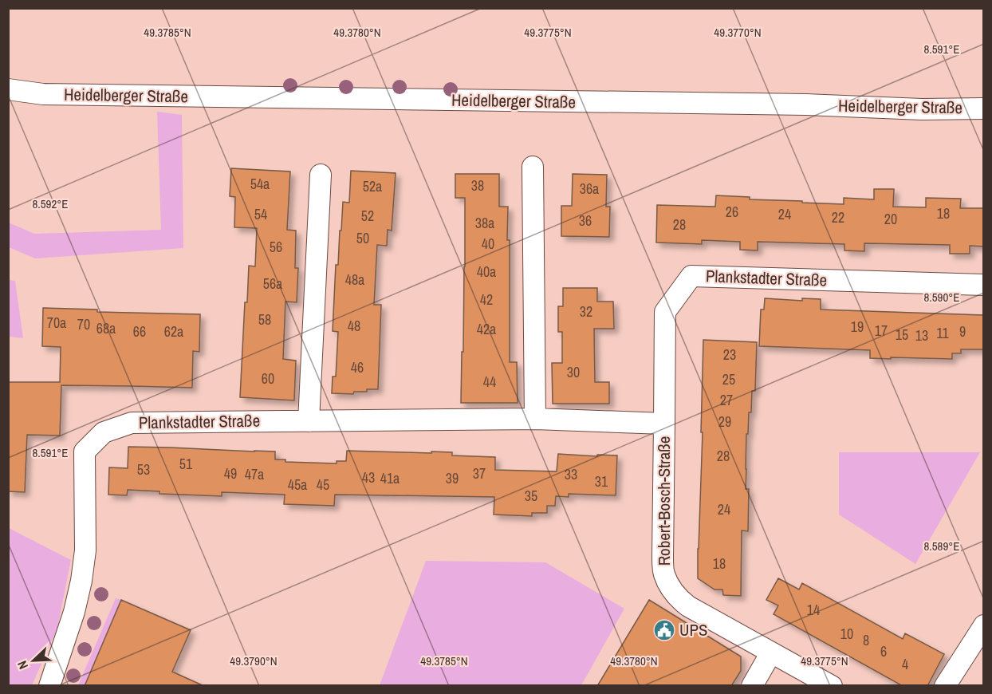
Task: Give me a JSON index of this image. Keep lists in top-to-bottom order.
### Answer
{
  "streets": {
    "street": ["Heidelberger Straße", "Plankstadter Straße", "Robert-Bosch-Straße"]
  },
  "crossings": [
    ["Plankstadter Straße", "Robert-Bosch-Straße"]
  ],
  "places": {
    "public building": ["UPS"]
  },
  "house_numbers": [
    "54a",
    "38",
    "52a",
    "36a",
    "26",
    "18",
    "54",
    "24",
    "52",
    "22",
    "20",
    "36",
    "38a",
    "28",
    "50",
    "40",
    "56",
    "40a",
    "48a",
    "56a",
    "42",
    "32",
    "58",
    "70a",
    "70",
    "48",
    "19",
    "68a",
    "42a",
    "17",
    "66",
    "62a",
    "9",
    "11",
    "15",
    "13",
    "23",
    "46",
    "30",
    "60",
    "25",
    "44",
    "27",
    "29",
    "28",
    "51",
    "53",
    "49",
    "37",
    "47a",
    "33",
    "43",
    "41a",
    "39",
    "31",
    "45a",
    "45",
    "35",
    "24",
    "18",
    "14",
    "10",
    "8",
    "6",
    "4"
  ],
  "north": "bottom left",
  "coordinates": [
    "49.3785°N",
    "49.3780°N",
    "49.3775°N",
    "49.3770°N",
    "8.591°E",
    "8.592°E",
    "8.590°E",
    "8.589°E",
    "49.3790°N"
  ]
}
